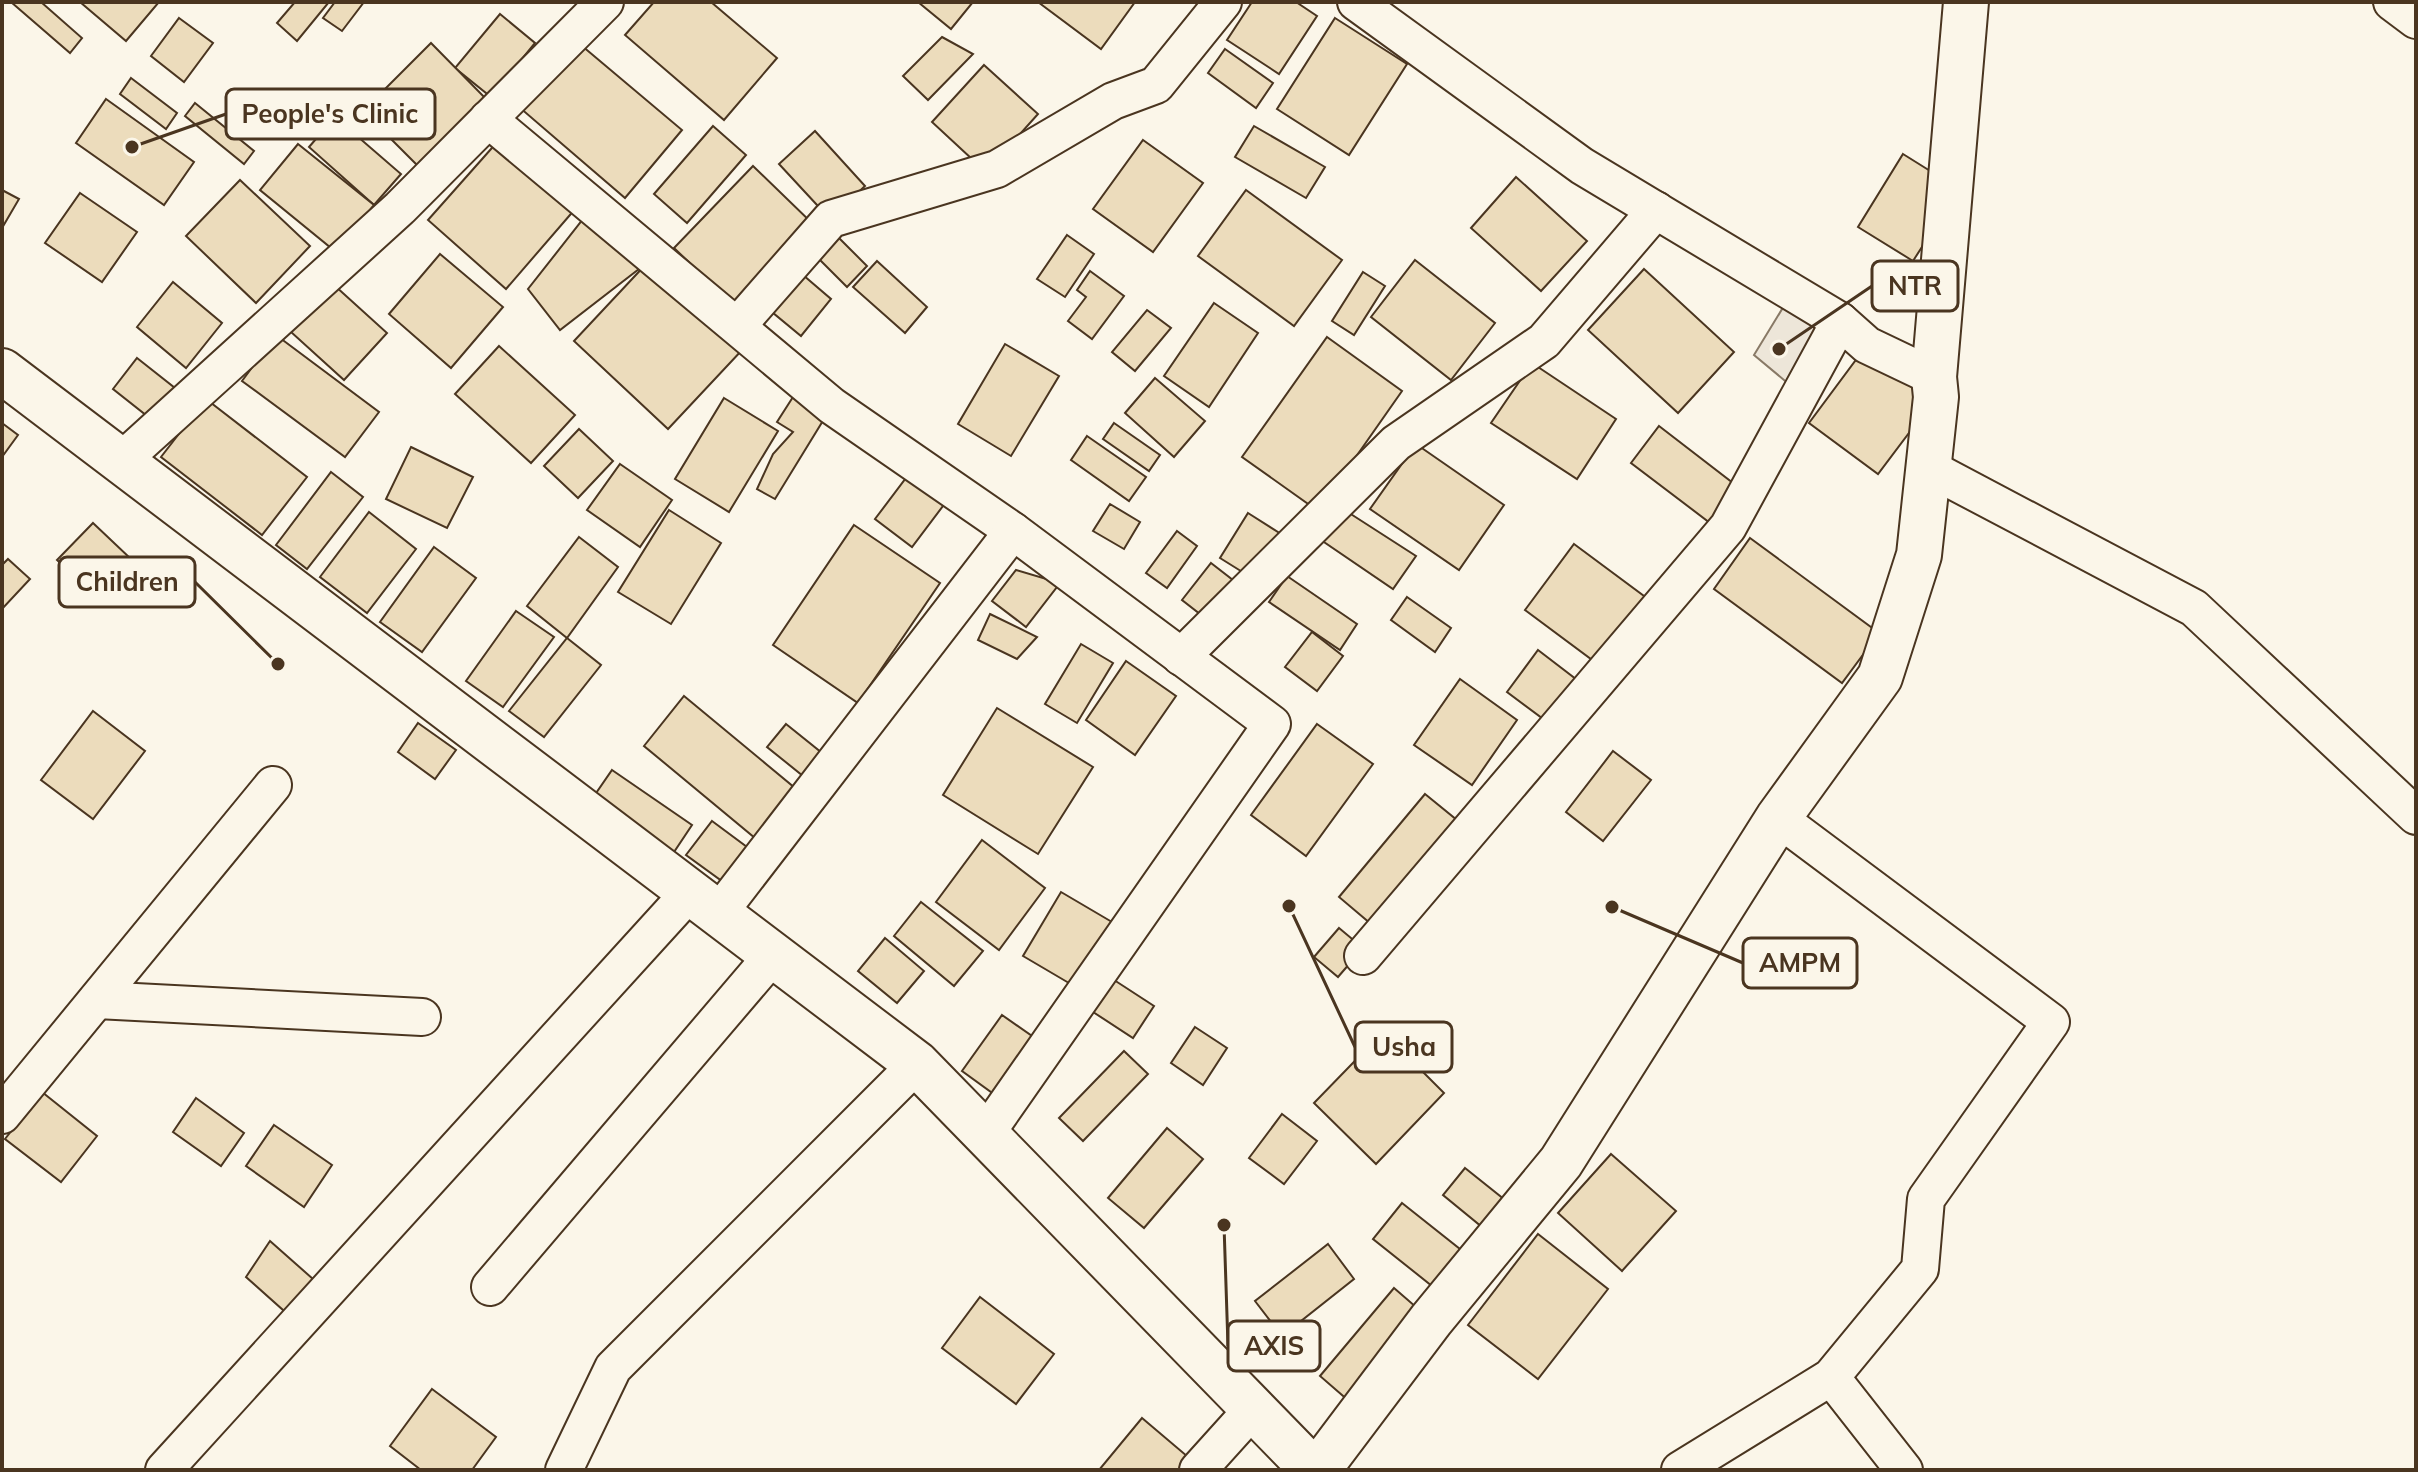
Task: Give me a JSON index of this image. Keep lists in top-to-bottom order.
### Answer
{
  "places": [
    "People's Clinic",
    "NTR",
    "Children",
    "Usha",
    "AMPM",
    "AXIS"
  ]
}
